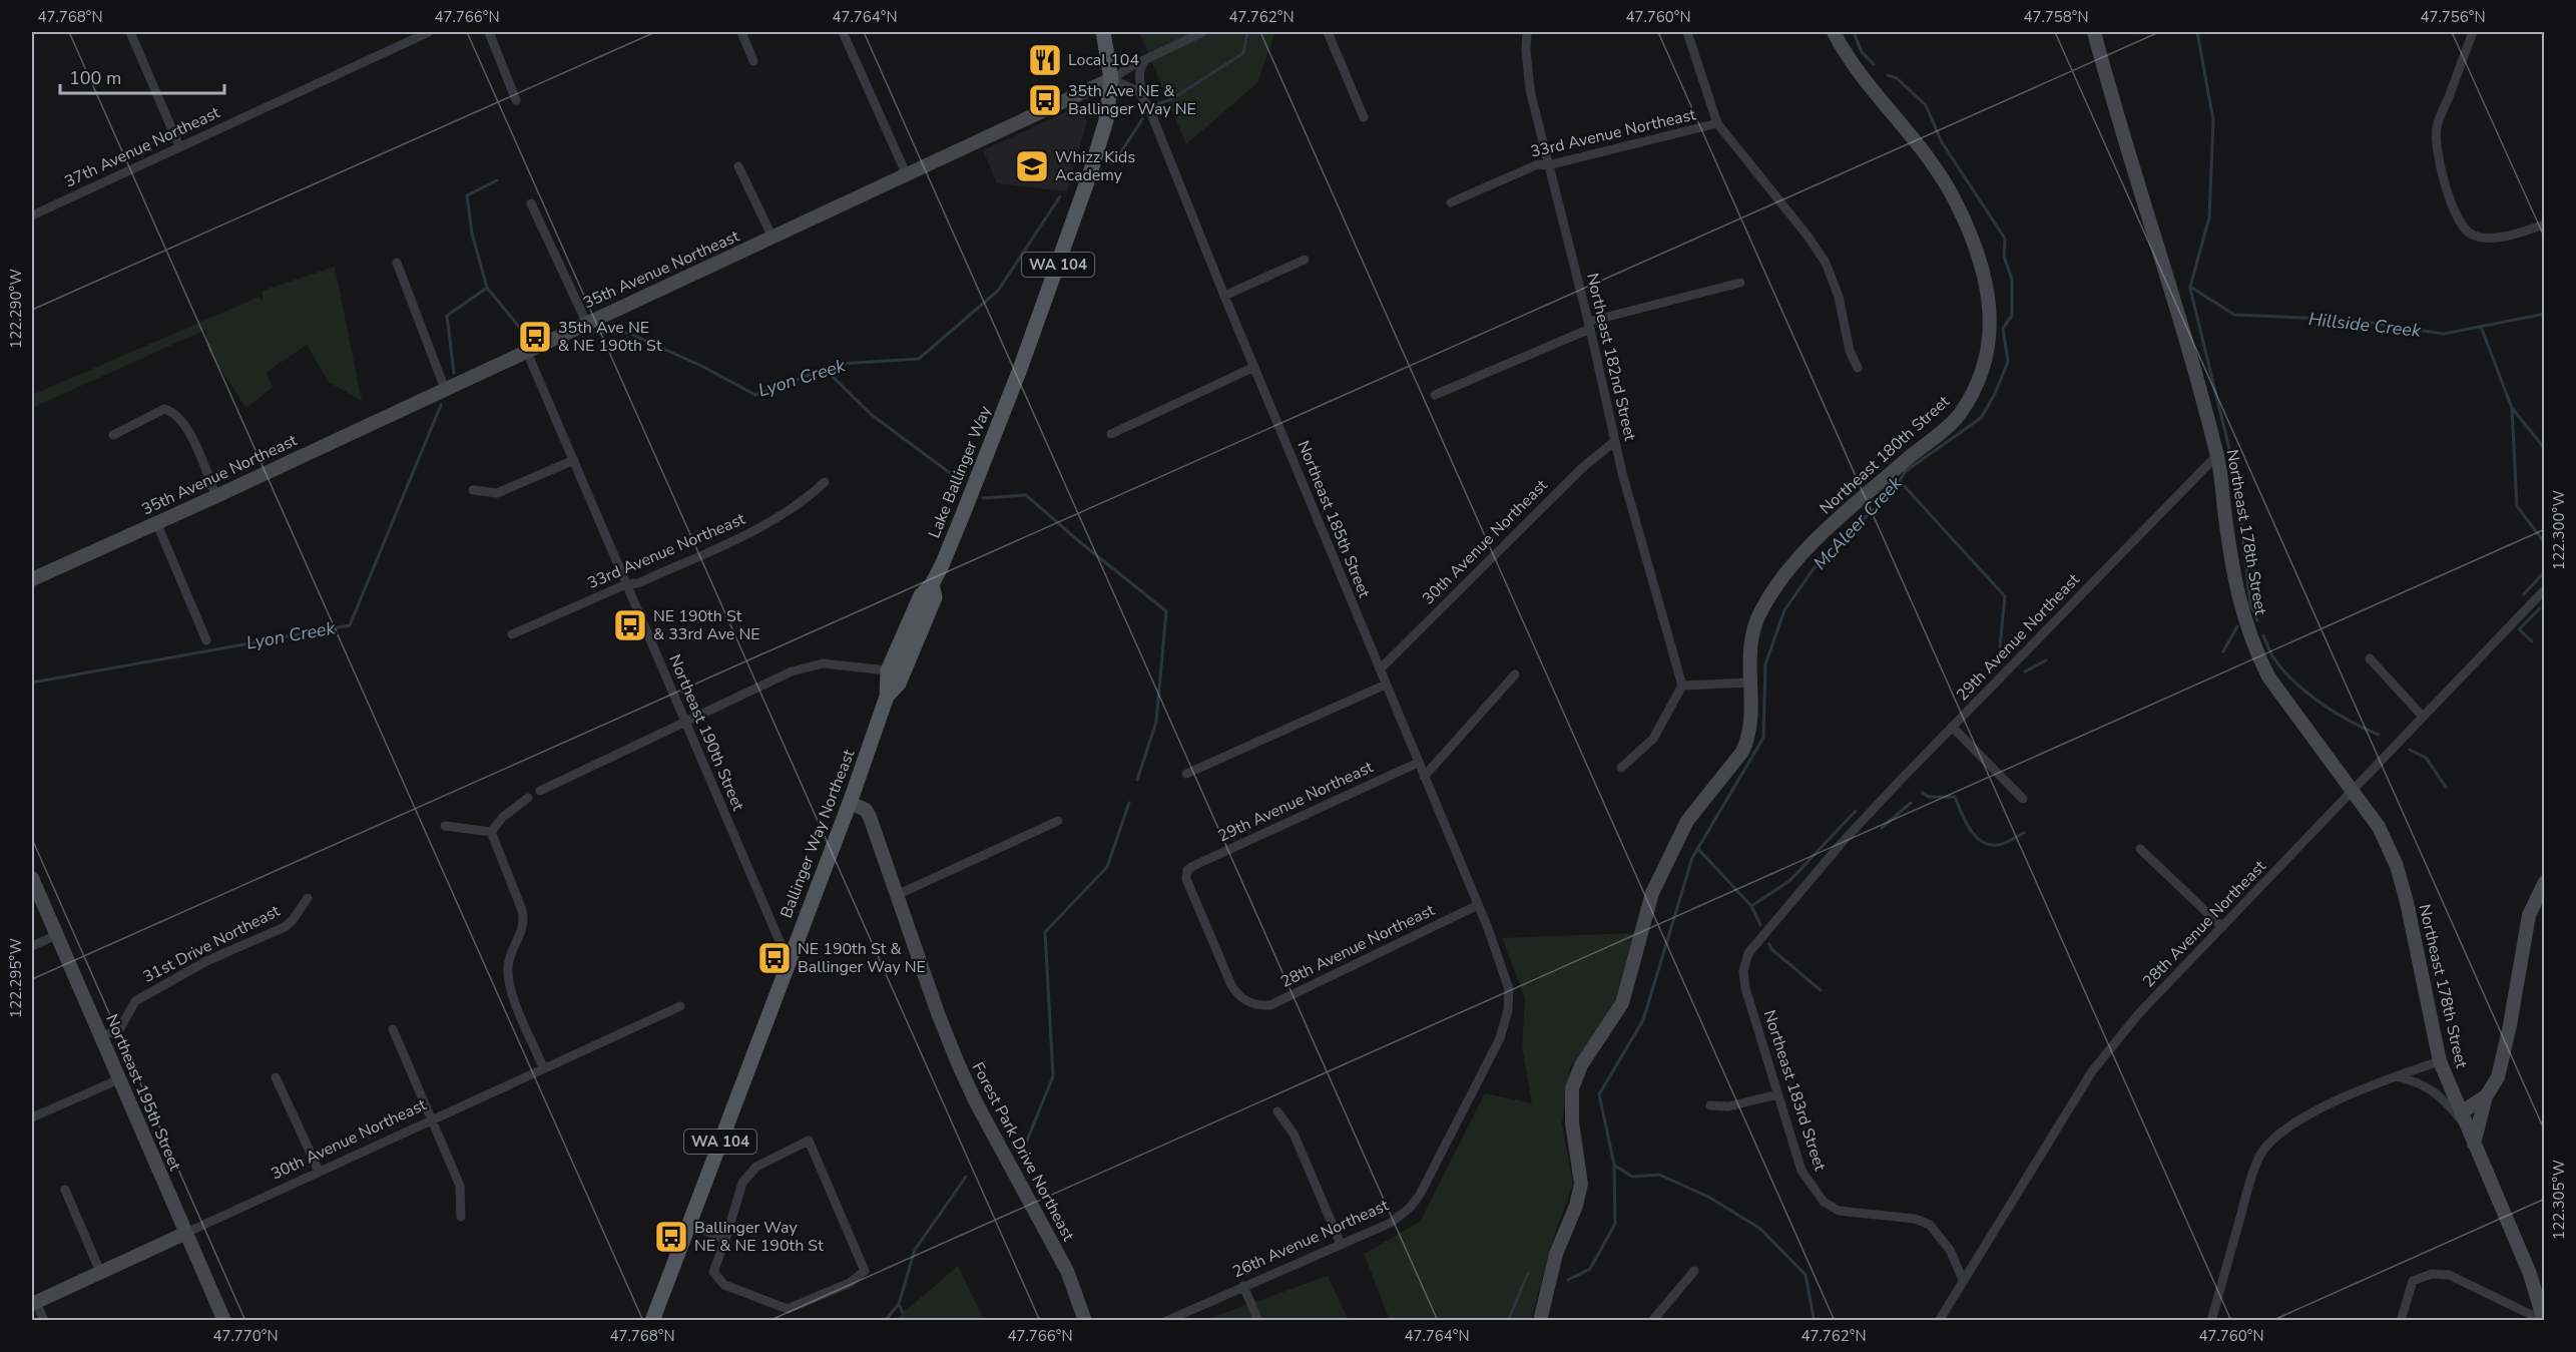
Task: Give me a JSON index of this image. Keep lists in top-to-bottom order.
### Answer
{
  "streets": {
    "main road": ["WA 104", "Lake Ballinger Way", "Ballinger Way Northeast"],
    "street": [
      "33rd Avenue Northeast",
      "37th Avenue Northeast",
      "35th Avenue Northeast",
      "Northeast 182nd Street",
      "Northeast 180th Street",
      "Northeast 185th Street",
      "Northeast 178th Street",
      "30th Avenue Northeast",
      "29th Avenue Northeast",
      "Northeast 190th Street",
      "28th Avenue Northeast",
      "31st Drive Northeast",
      "Northeast 183rd Street",
      "Northeast 195th Street",
      "Forest Park Drive Northeast",
      "26th Avenue Northeast"
    ]
  },
  "crossings": [
    ["33rd Avenue Northeast", "Northeast 182nd Street"],
    ["33rd Avenue Northeast", "Northeast 190th Street"],
    ["WA 104", "35th Avenue Northeast"],
    ["WA 104", "Lake Ballinger Way"],
    ["35th Avenue Northeast", "Lake Ballinger Way"],
    ["35th Avenue Northeast", "Northeast 185th Street"],
    ["35th Avenue Northeast", "Northeast 190th Street"],
    ["Northeast 182nd Street", "30th Avenue Northeast"],
    ["Lake Ballinger Way", "Ballinger Way Northeast"],
    ["Northeast 185th Street", "30th Avenue Northeast"],
    ["Northeast 185th Street", "29th Avenue Northeast"],
    ["Northeast 185th Street", "28th Avenue Northeast"],
    ["Northeast 185th Street", "26th Avenue Northeast"],
    ["Northeast 178th Street", "29th Avenue Northeast"],
    ["Northeast 178th Street", "28th Avenue Northeast"],
    ["30th Avenue Northeast", "Northeast 195th Street"],
    ["29th Avenue Northeast", "28th Avenue Northeast"],
    ["29th Avenue Northeast", "Northeast 183rd Street"],
    ["Northeast 190th Street", "Ballinger Way Northeast"],
    ["Ballinger Way Northeast", "Forest Park Drive Northeast"],
    ["28th Avenue Northeast", "Northeast 183rd Street"],
    ["31st Drive Northeast", "Northeast 195th Street"]
  ],
  "water": ["Hillside Creek", "Lyon Creek", "McAleer Creek"],
  "places": {
    "restaurant": ["Local 104"],
    "bus stop": [
      "35th Ave NE & Ballinger Way NE",
      "35th Ave NE & NE 190th St",
      "NE 190th St & 33rd Ave NE",
      "NE 190th St & Ballinger Way NE",
      "Ballinger Way NE & NE 190th St"
    ],
    "school or university": ["Whizz Kids Academy"]
  },
  "scale_bar": "100 m",
  "coordinates": [
    "47.768°N",
    "47.766°N",
    "47.764°N",
    "47.762°N",
    "47.760°N",
    "47.758°N",
    "47.756°N",
    "122.290°W",
    "122.300°W",
    "122.295°W",
    "122.305°W",
    "47.770°N"
  ]
}
